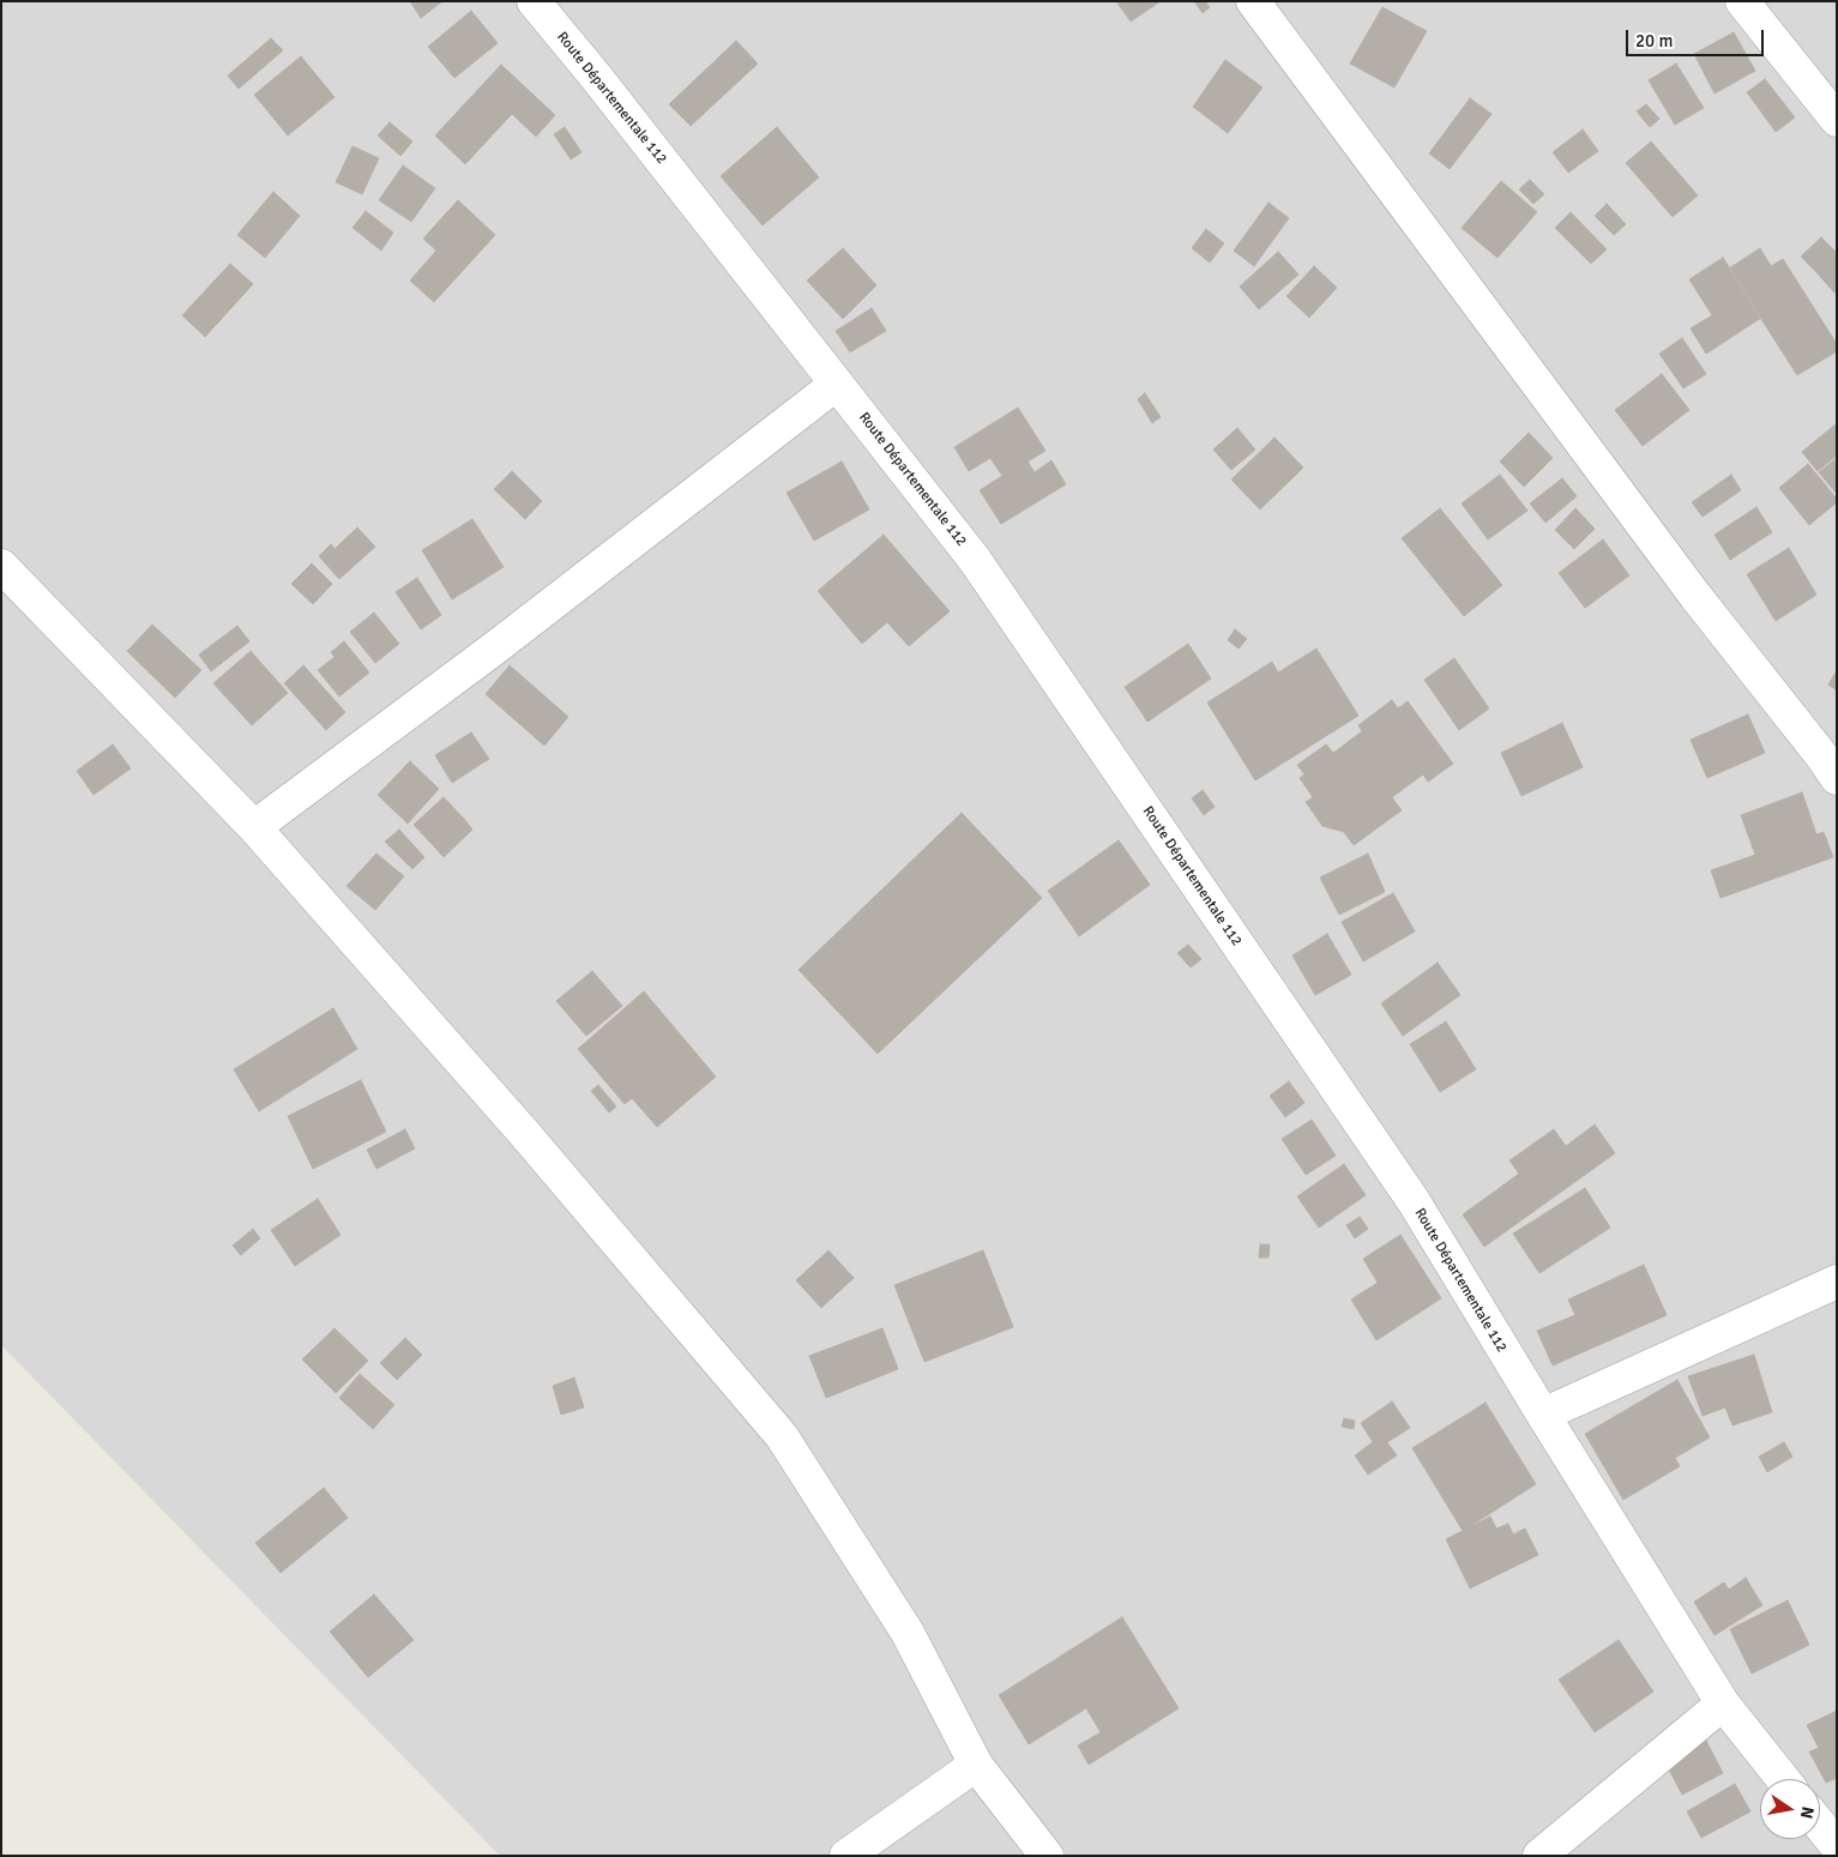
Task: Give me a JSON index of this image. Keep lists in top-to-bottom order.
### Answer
{
  "streets": {
    "street": ["Route Départementale 112"]
  },
  "scale_bar": "20 m",
  "north": "right"
}
